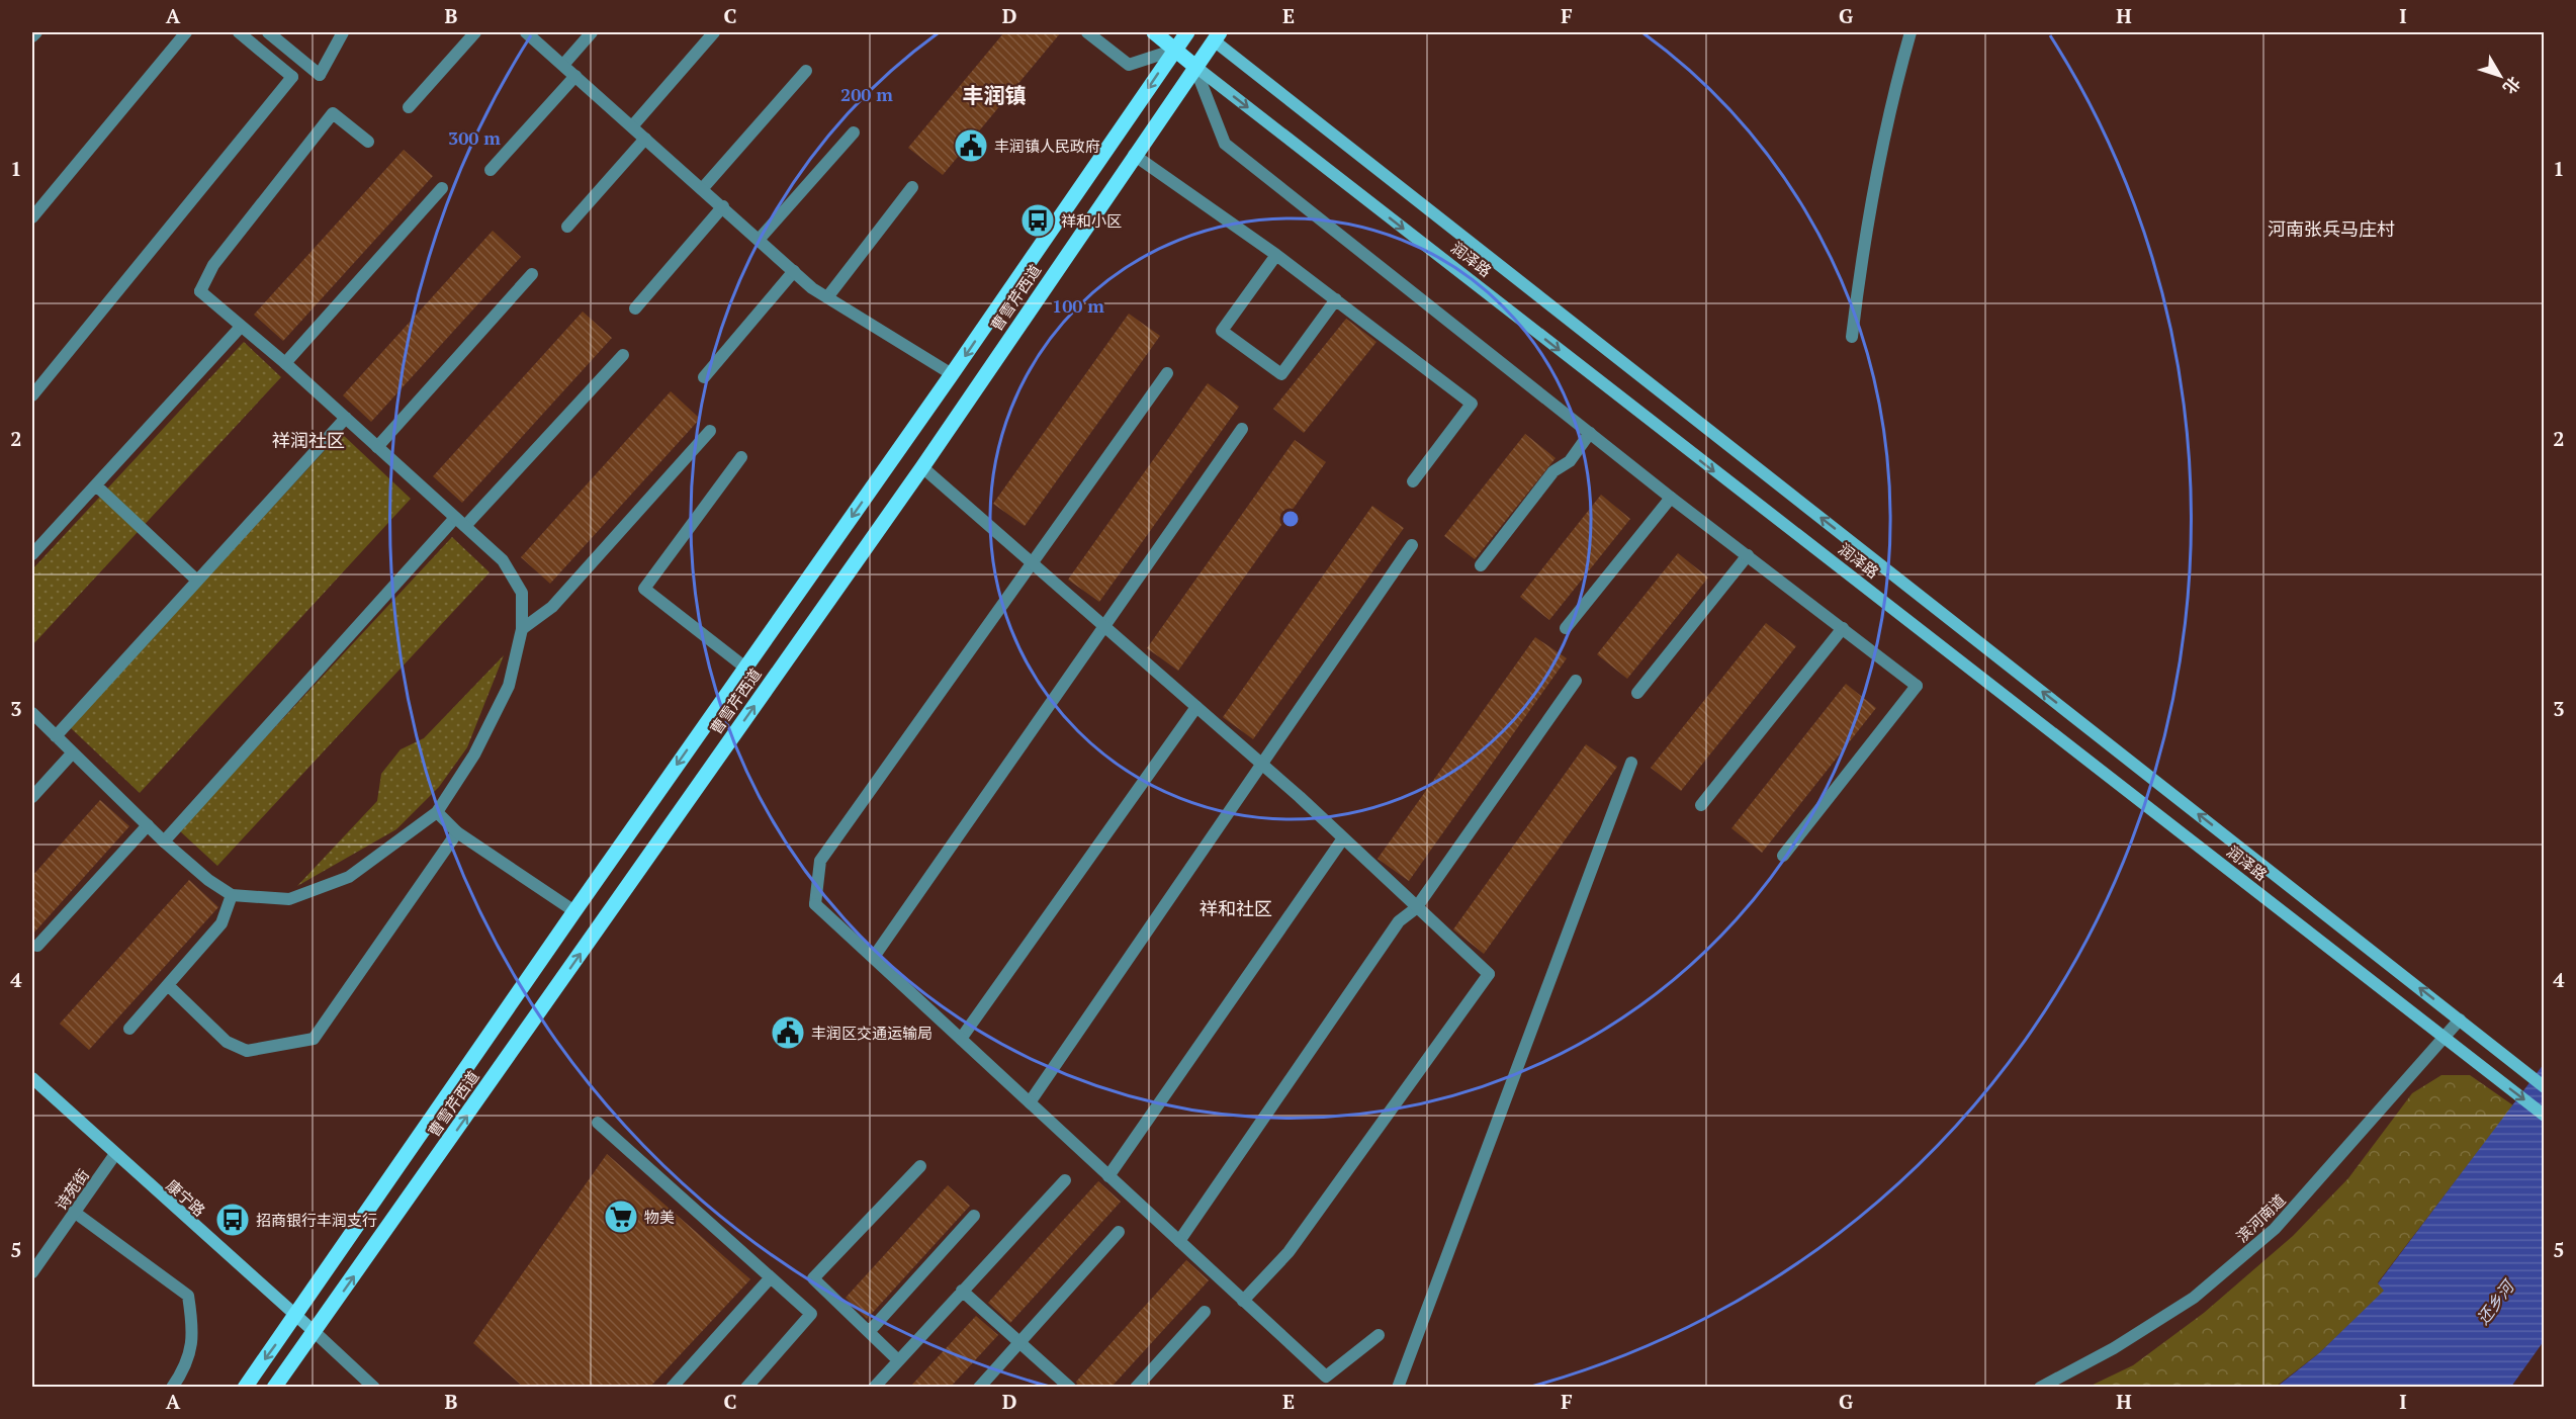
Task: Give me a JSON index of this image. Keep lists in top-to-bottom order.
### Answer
{
  "streets": {
    "main road": ["润泽路", "曹雪芹西道", "康宁路"],
    "street": ["诗苑街", "滨河南道"]
  },
  "crossings": [
    ["润泽路", "曹雪芹西道"],
    ["润泽路", "滨河南道"],
    ["曹雪芹西道", "康宁路"],
    ["诗苑街", "康宁路"]
  ],
  "districts": [
    "丰润镇",
    "河南张兵马庄村",
    "祥润社区",
    "祥和社区"
  ],
  "water": ["还乡河"],
  "places": {
    "public building": ["丰润镇人民政府", "丰润区交通运输局"],
    "bus stop": ["祥和小区", "招商银行丰润支行"],
    "supermarket": ["物美"]
  },
  "north": "bottom right",
  "grid": {
    "columns": [
      "A",
      "B",
      "C",
      "D",
      "E",
      "F",
      "G",
      "H",
      "I"
    ],
    "rows": [
      "1",
      "2",
      "3",
      "4",
      "5"
    ]
  },
  "rings": ["200 m", "300 m", "100 m"]
}
